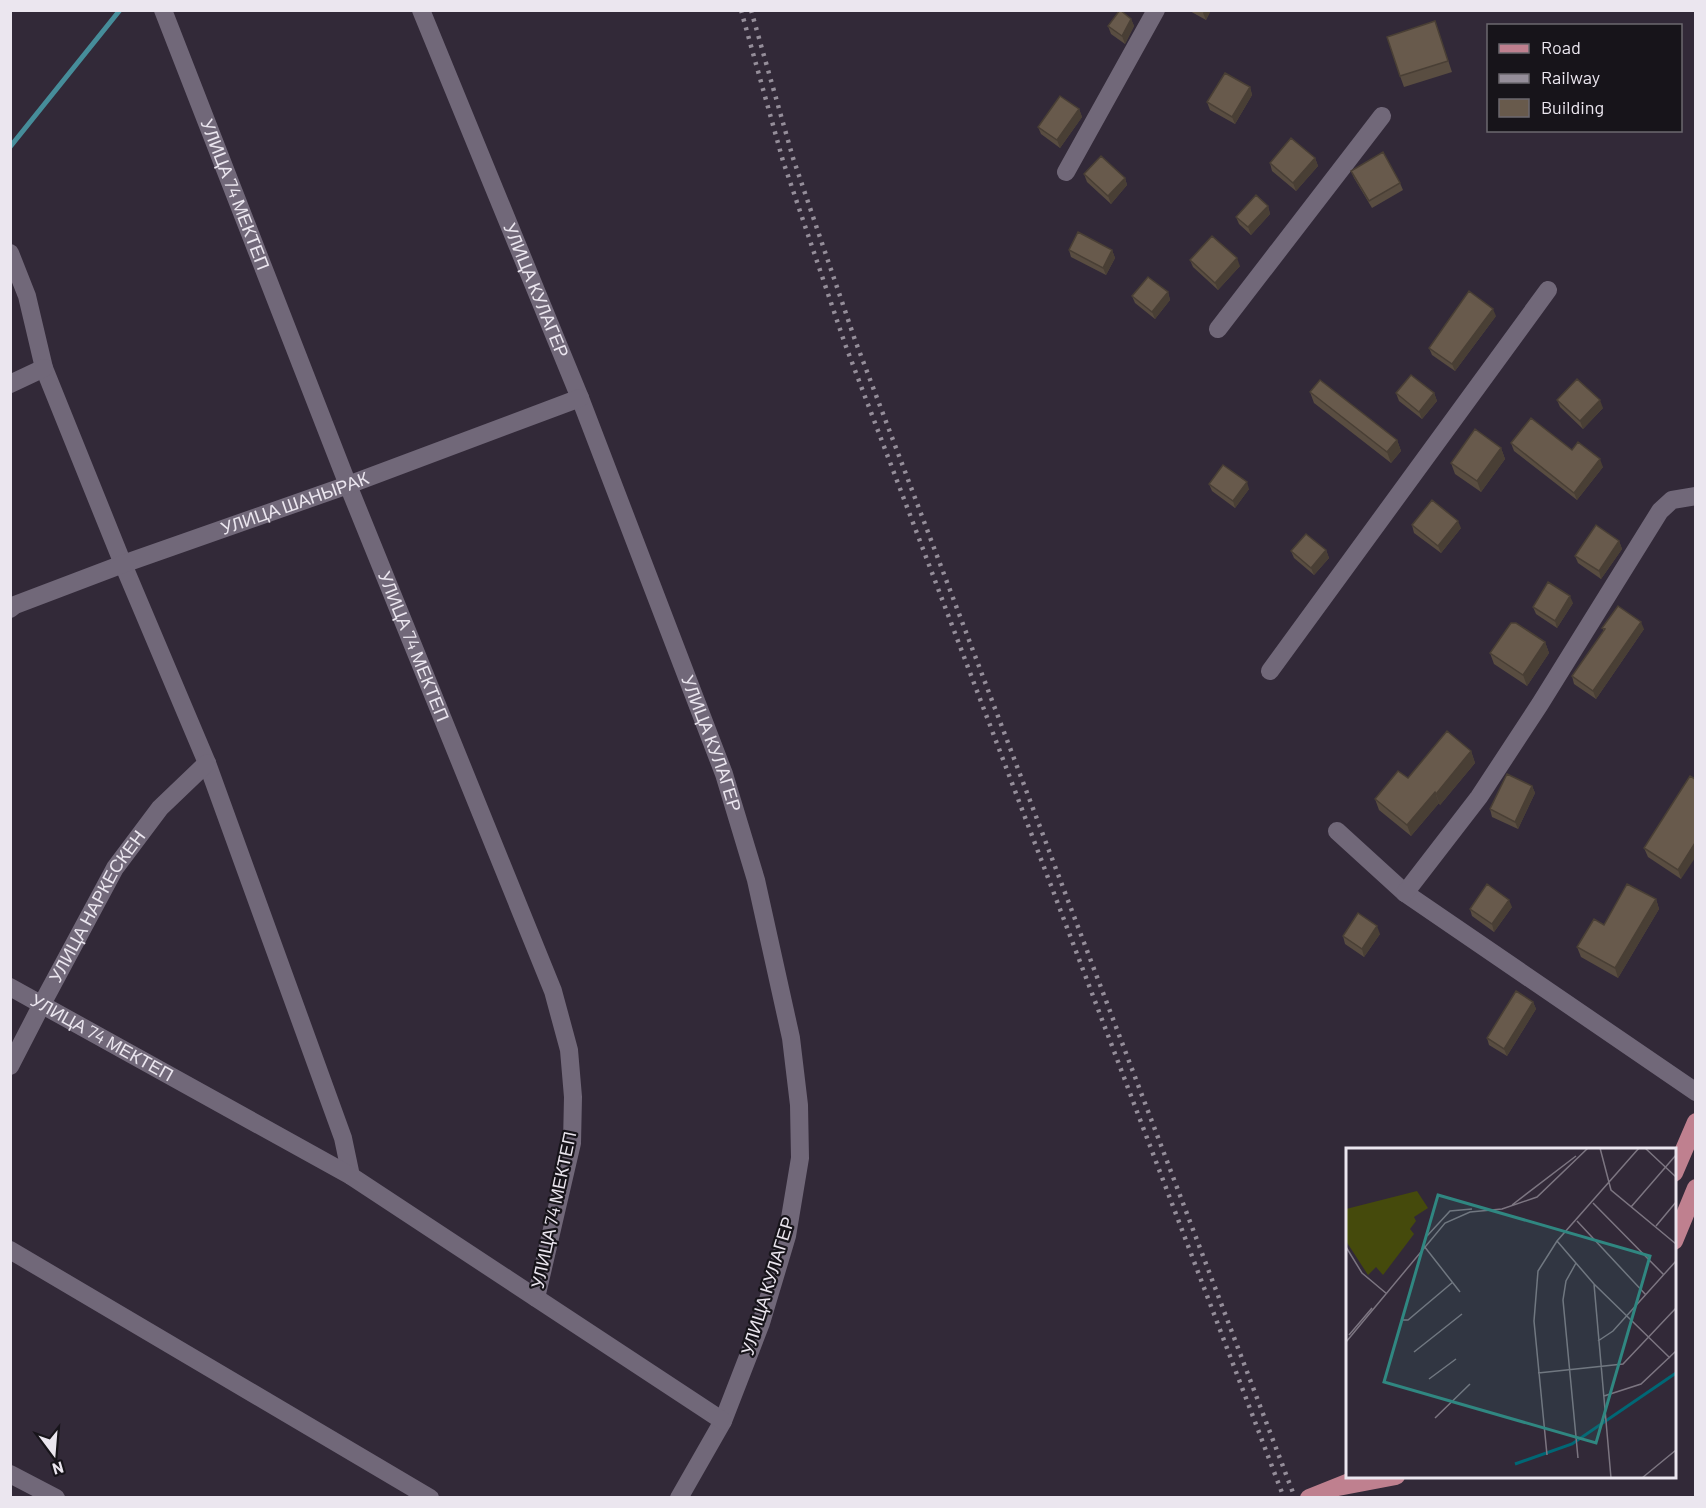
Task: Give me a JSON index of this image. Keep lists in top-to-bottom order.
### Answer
{
  "streets": {
    "street": [
      "УЛИЦА 74 МЕКТЕП",
      "УЛИЦА КУЛАГЕР",
      "УЛИЦА ШАНЫРАК",
      "УЛИЦА НАРКЕСКЕН"
    ]
  },
  "crossings": [
    ["УЛИЦА 74 МЕКТЕП", "УЛИЦА КУЛАГЕР"],
    ["УЛИЦА 74 МЕКТЕП", "УЛИЦА ШАНЫРАК"],
    ["УЛИЦА 74 МЕКТЕП", "УЛИЦА НАРКЕСКЕН"],
    ["УЛИЦА КУЛАГЕР", "УЛИЦА ШАНЫРАК"]
  ],
  "legend": ["Road", "Railway", "Building"],
  "north": "bottom"
}
